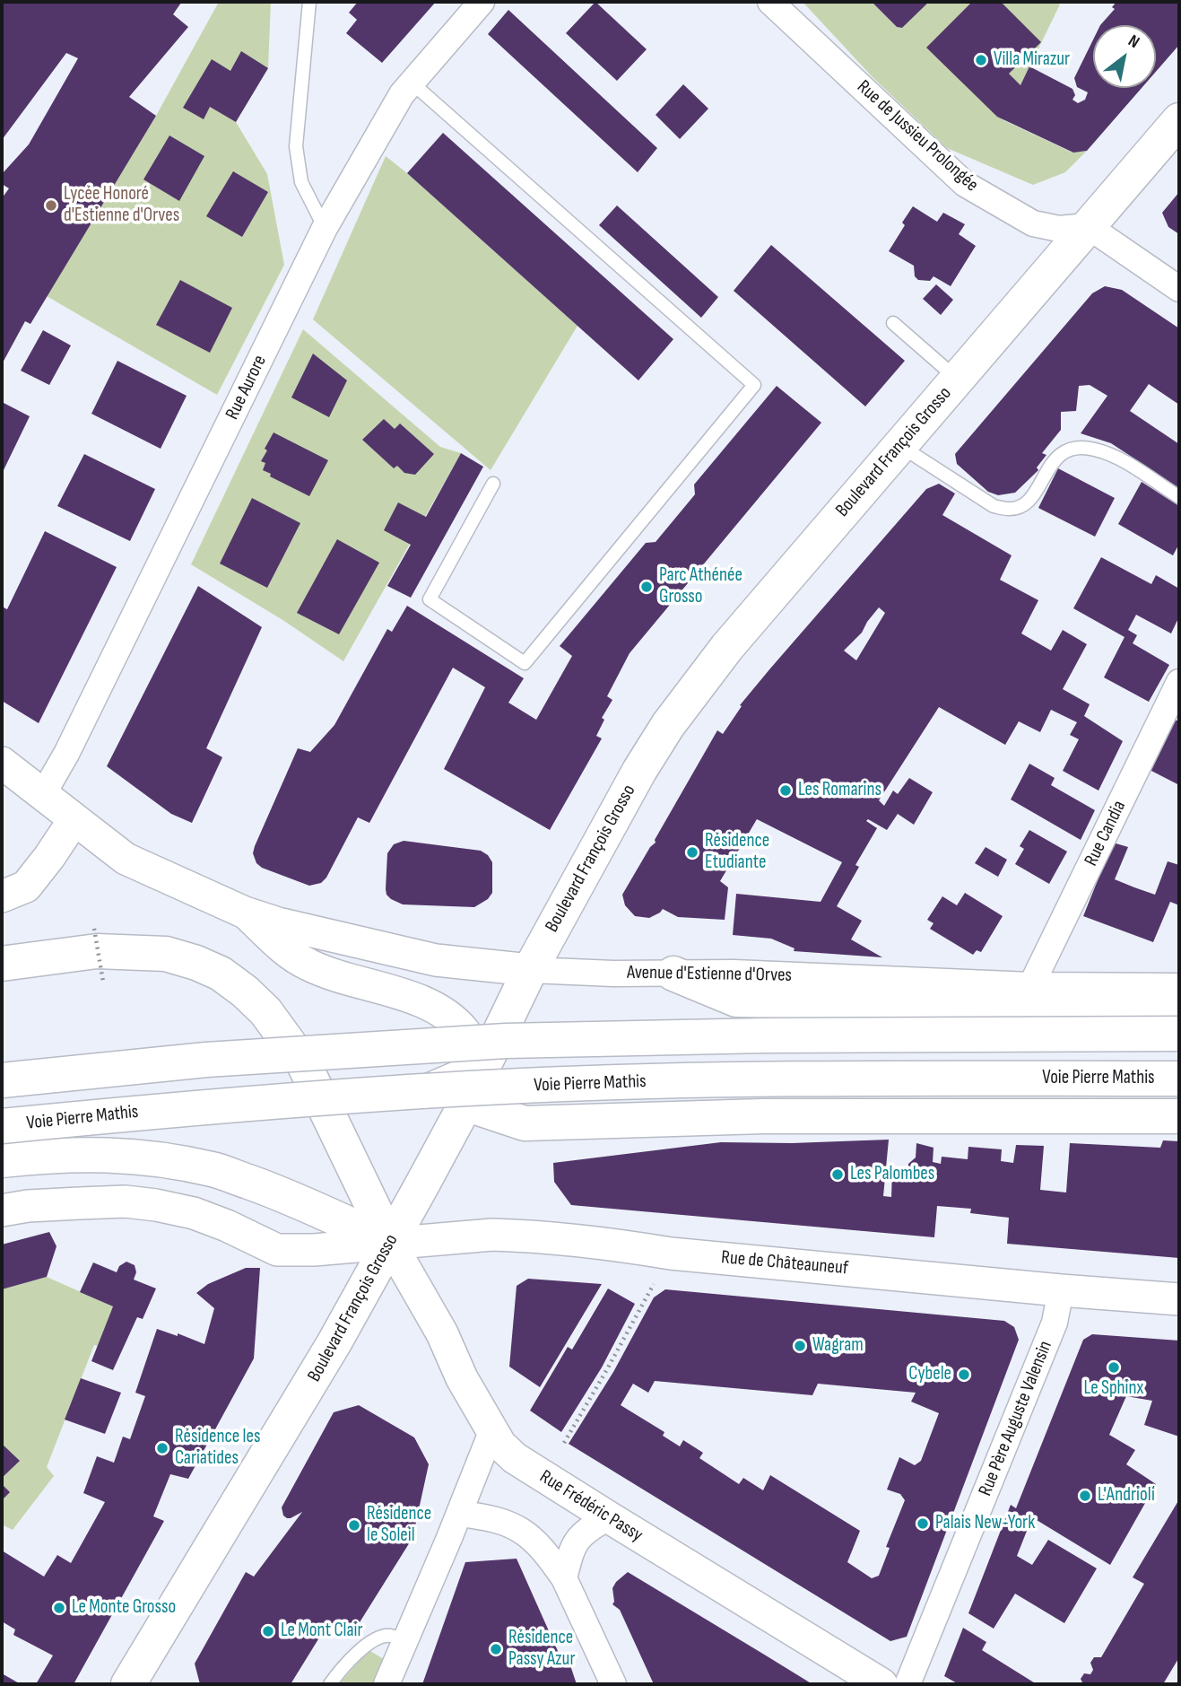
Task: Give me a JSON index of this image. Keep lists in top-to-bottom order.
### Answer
{
  "streets": {
    "main road": ["Boulevard François Grosso", "Voie Pierre Mathis"],
    "street": [
      "Rue de Jussieu Prolongée",
      "Rue Aurore",
      "Rue Candia",
      "Avenue d'Estienne d'Orves",
      "Rue de Châteauneuf",
      "Rue Père Auguste Valensin",
      "Rue Frédéric Passy"
    ]
  },
  "crossings": [
    ["Rue de Jussieu Prolongée", "Boulevard François Grosso"],
    ["Rue Aurore", "Avenue d'Estienne d'Orves"],
    ["Boulevard François Grosso", "Avenue d'Estienne d'Orves"],
    ["Boulevard François Grosso", "Rue de Châteauneuf"],
    ["Boulevard François Grosso", "Rue Frédéric Passy"],
    ["Rue Candia", "Avenue d'Estienne d'Orves"],
    ["Rue de Châteauneuf", "Rue Père Auguste Valensin"],
    ["Rue de Châteauneuf", "Rue Frédéric Passy"]
  ],
  "places": [
    "Villa Mirazur",
    "Lycée Honoré d'Estienne d'Orves",
    "Parc Athénée Grosso",
    "Les Romarins",
    "Résidence Etudiante",
    "Les Palombes",
    "Wagram",
    "Le Sphinx",
    "Cybele",
    "Résidence les Cariatides",
    "L'Andrioli",
    "Palais New-York",
    "Résidence le Soleil",
    "Le Monte Grosso",
    "Le Mont Clair",
    "Résidence Passy Azur"
  ],
  "north": "top right"
}
